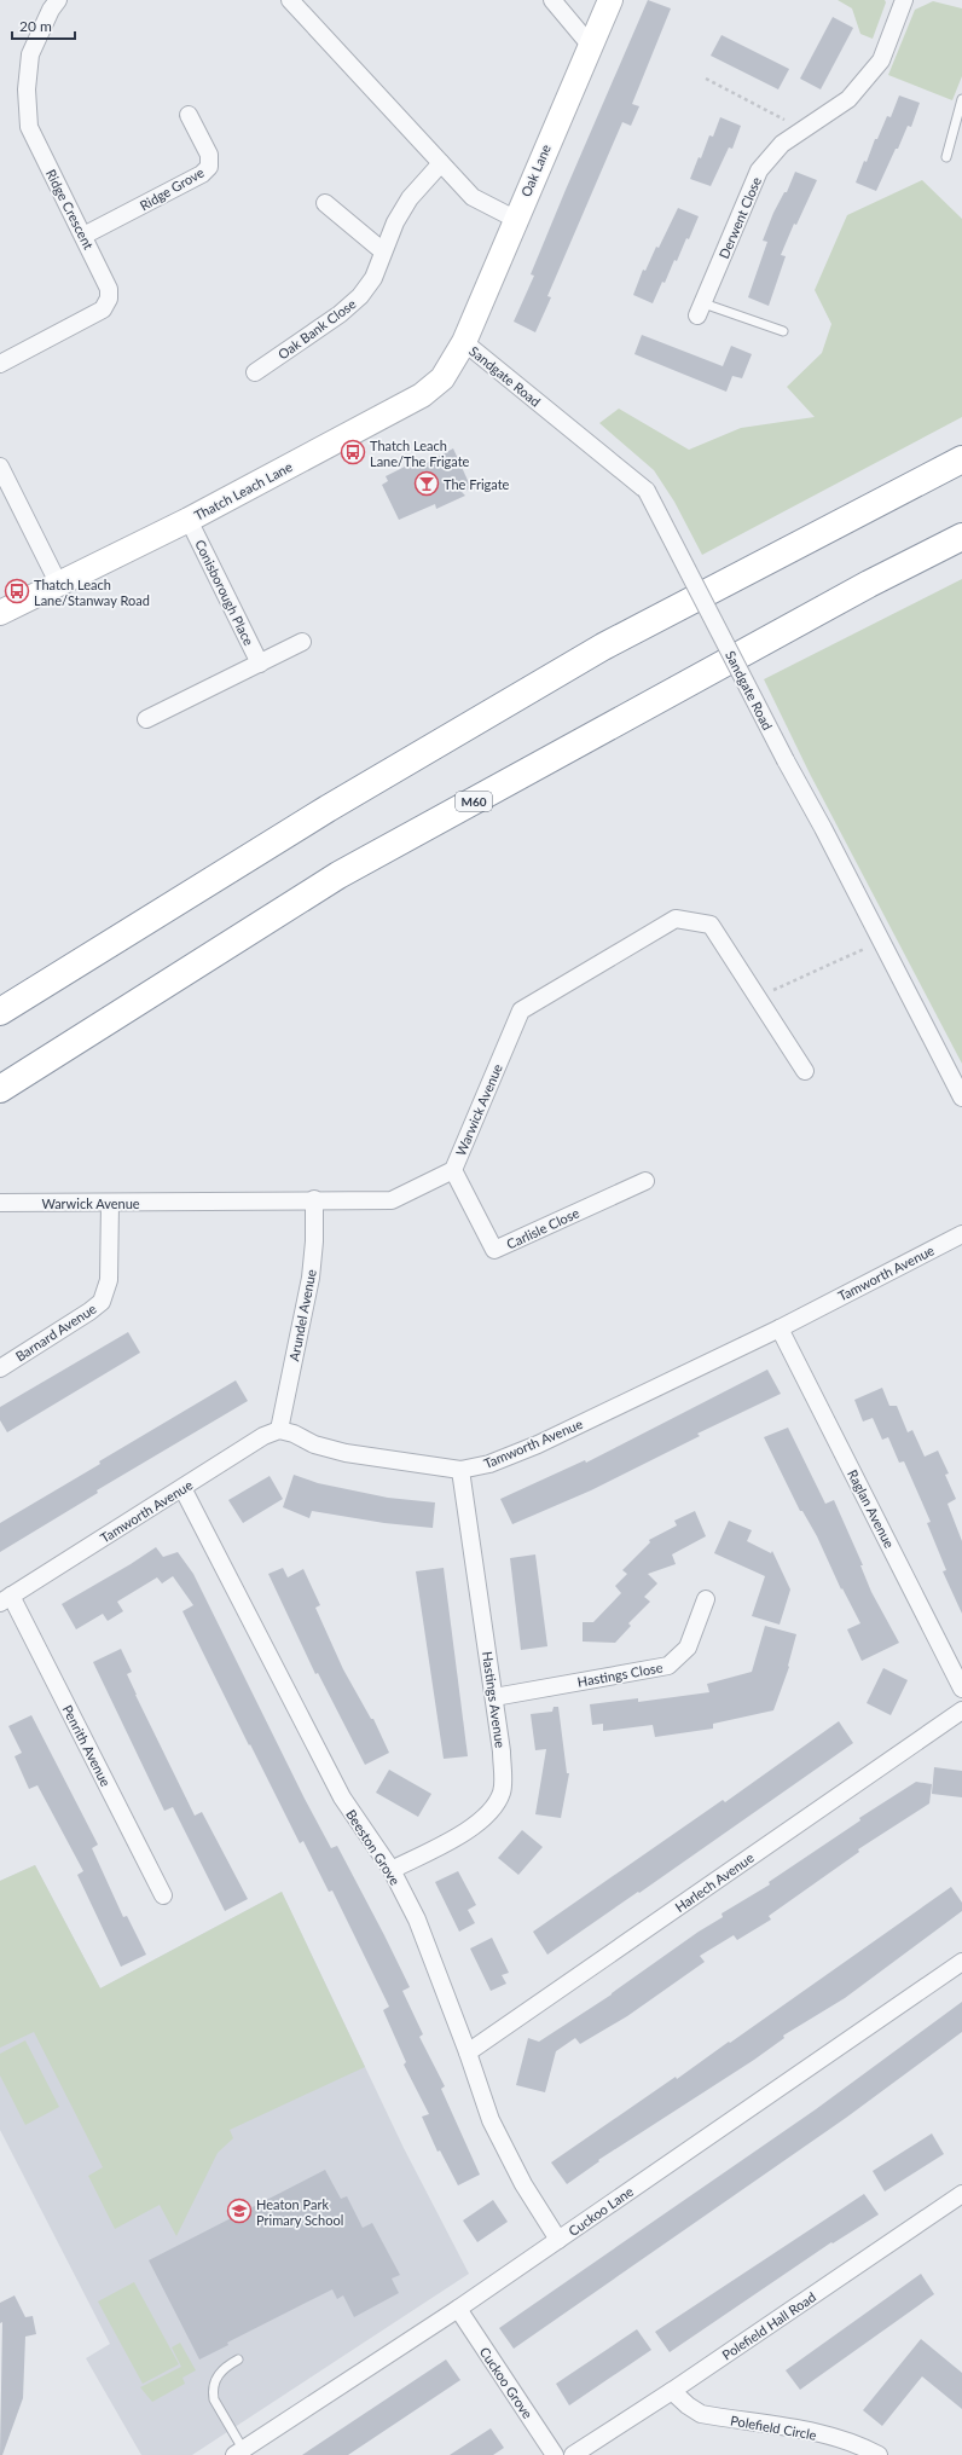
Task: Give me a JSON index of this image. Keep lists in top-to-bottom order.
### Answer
{
  "streets": {
    "highway": ["M60"],
    "street": [
      "Oak Lane",
      "Ridge Grove",
      "Ridge Crescent",
      "Derwent Close",
      "Oak Bank Close",
      "Sandgate Road",
      "Thatch Leach Lane",
      "Conisborough Place",
      "Warwick Avenue",
      "Carlisle Close",
      "Tamworth Avenue",
      "Arundel Avenue",
      "Barnard Avenue",
      "Raglan Avenue",
      "Hastings Close",
      "Hastings Avenue",
      "Penrith Avenue",
      "Beeston Grove",
      "Harlech Avenue",
      "Cuckoo Lane",
      "Polefield Hall Road",
      "Cuckoo Grove",
      "Polefield Circle"
    ]
  },
  "crossings": [
    ["Oak Lane", "Sandgate Road"],
    ["Oak Lane", "Thatch Leach Lane"],
    ["Ridge Grove", "Ridge Crescent"],
    ["Sandgate Road", "Thatch Leach Lane"],
    ["Thatch Leach Lane", "Conisborough Place"],
    ["Warwick Avenue", "Carlisle Close"],
    ["Warwick Avenue", "Arundel Avenue"],
    ["Warwick Avenue", "Barnard Avenue"],
    ["Tamworth Avenue", "Arundel Avenue"],
    ["Tamworth Avenue", "Raglan Avenue"],
    ["Tamworth Avenue", "Hastings Avenue"],
    ["Tamworth Avenue", "Penrith Avenue"],
    ["Tamworth Avenue", "Beeston Grove"],
    ["Hastings Close", "Hastings Avenue"],
    ["Hastings Avenue", "Beeston Grove"],
    ["Beeston Grove", "Harlech Avenue"],
    ["Beeston Grove", "Cuckoo Lane"],
    ["Cuckoo Lane", "Cuckoo Grove"],
    ["Polefield Hall Road", "Polefield Circle"]
  ],
  "places": {
    "bus stop": ["Thatch Leach Lane/The Frigate", "Thatch Leach Lane/Stanway Road"],
    "bar": ["The Frigate"],
    "school or university": ["Heaton Park Primary School"]
  },
  "scale_bar": "20 m"
}
